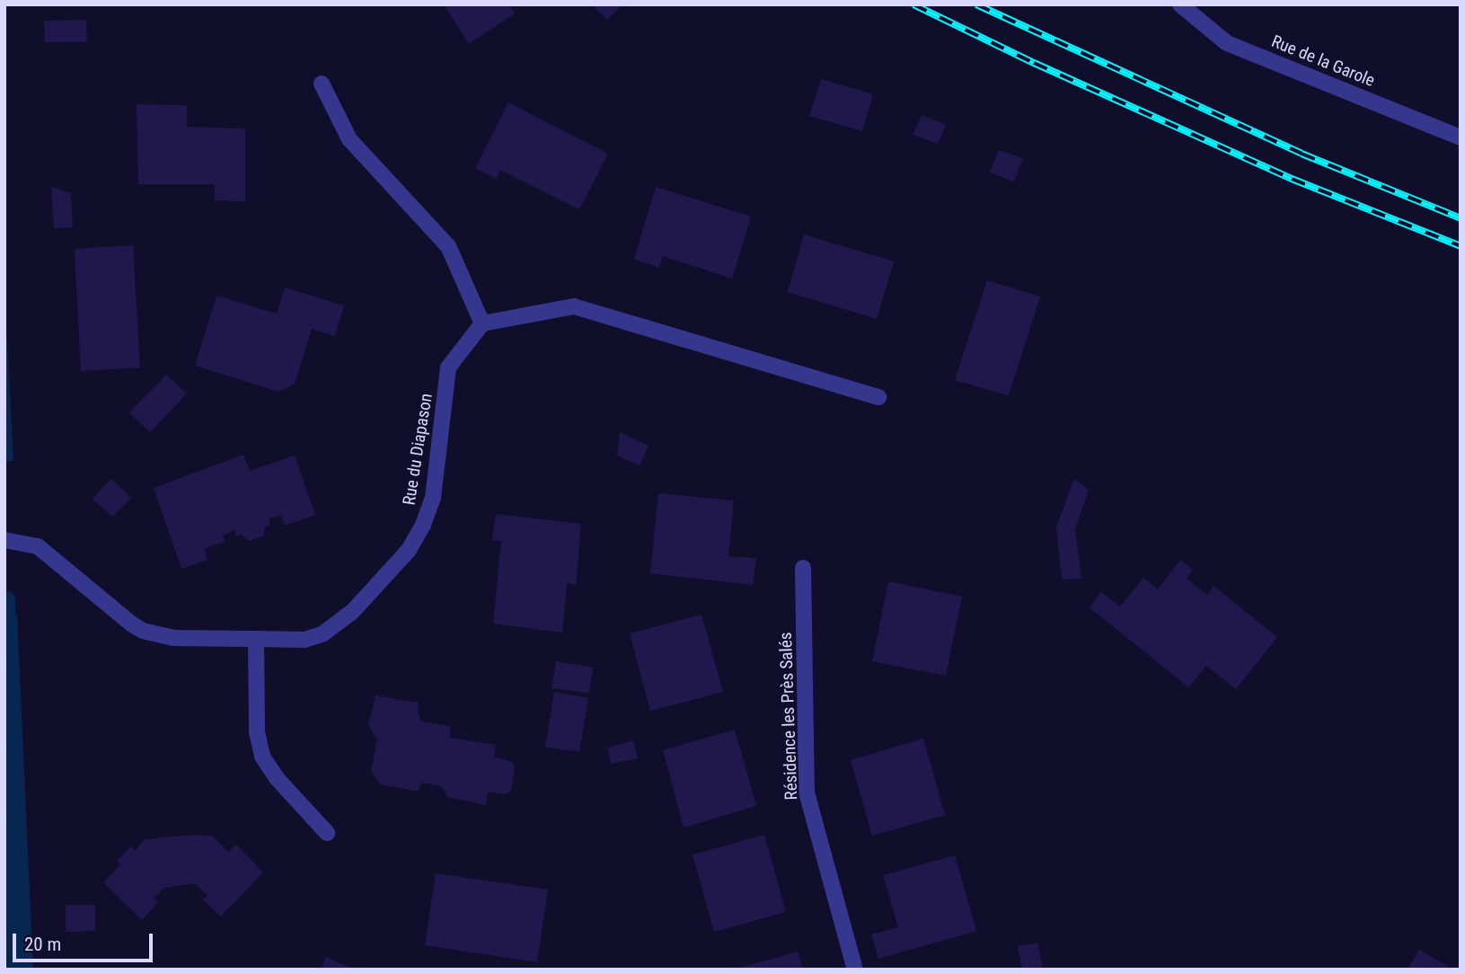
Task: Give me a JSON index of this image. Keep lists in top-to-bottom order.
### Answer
{
  "streets": {
    "street": ["Rue de la Garole", "Rue du Diapason", "Résidence les Près Salés"]
  },
  "scale_bar": "20 m"
}
